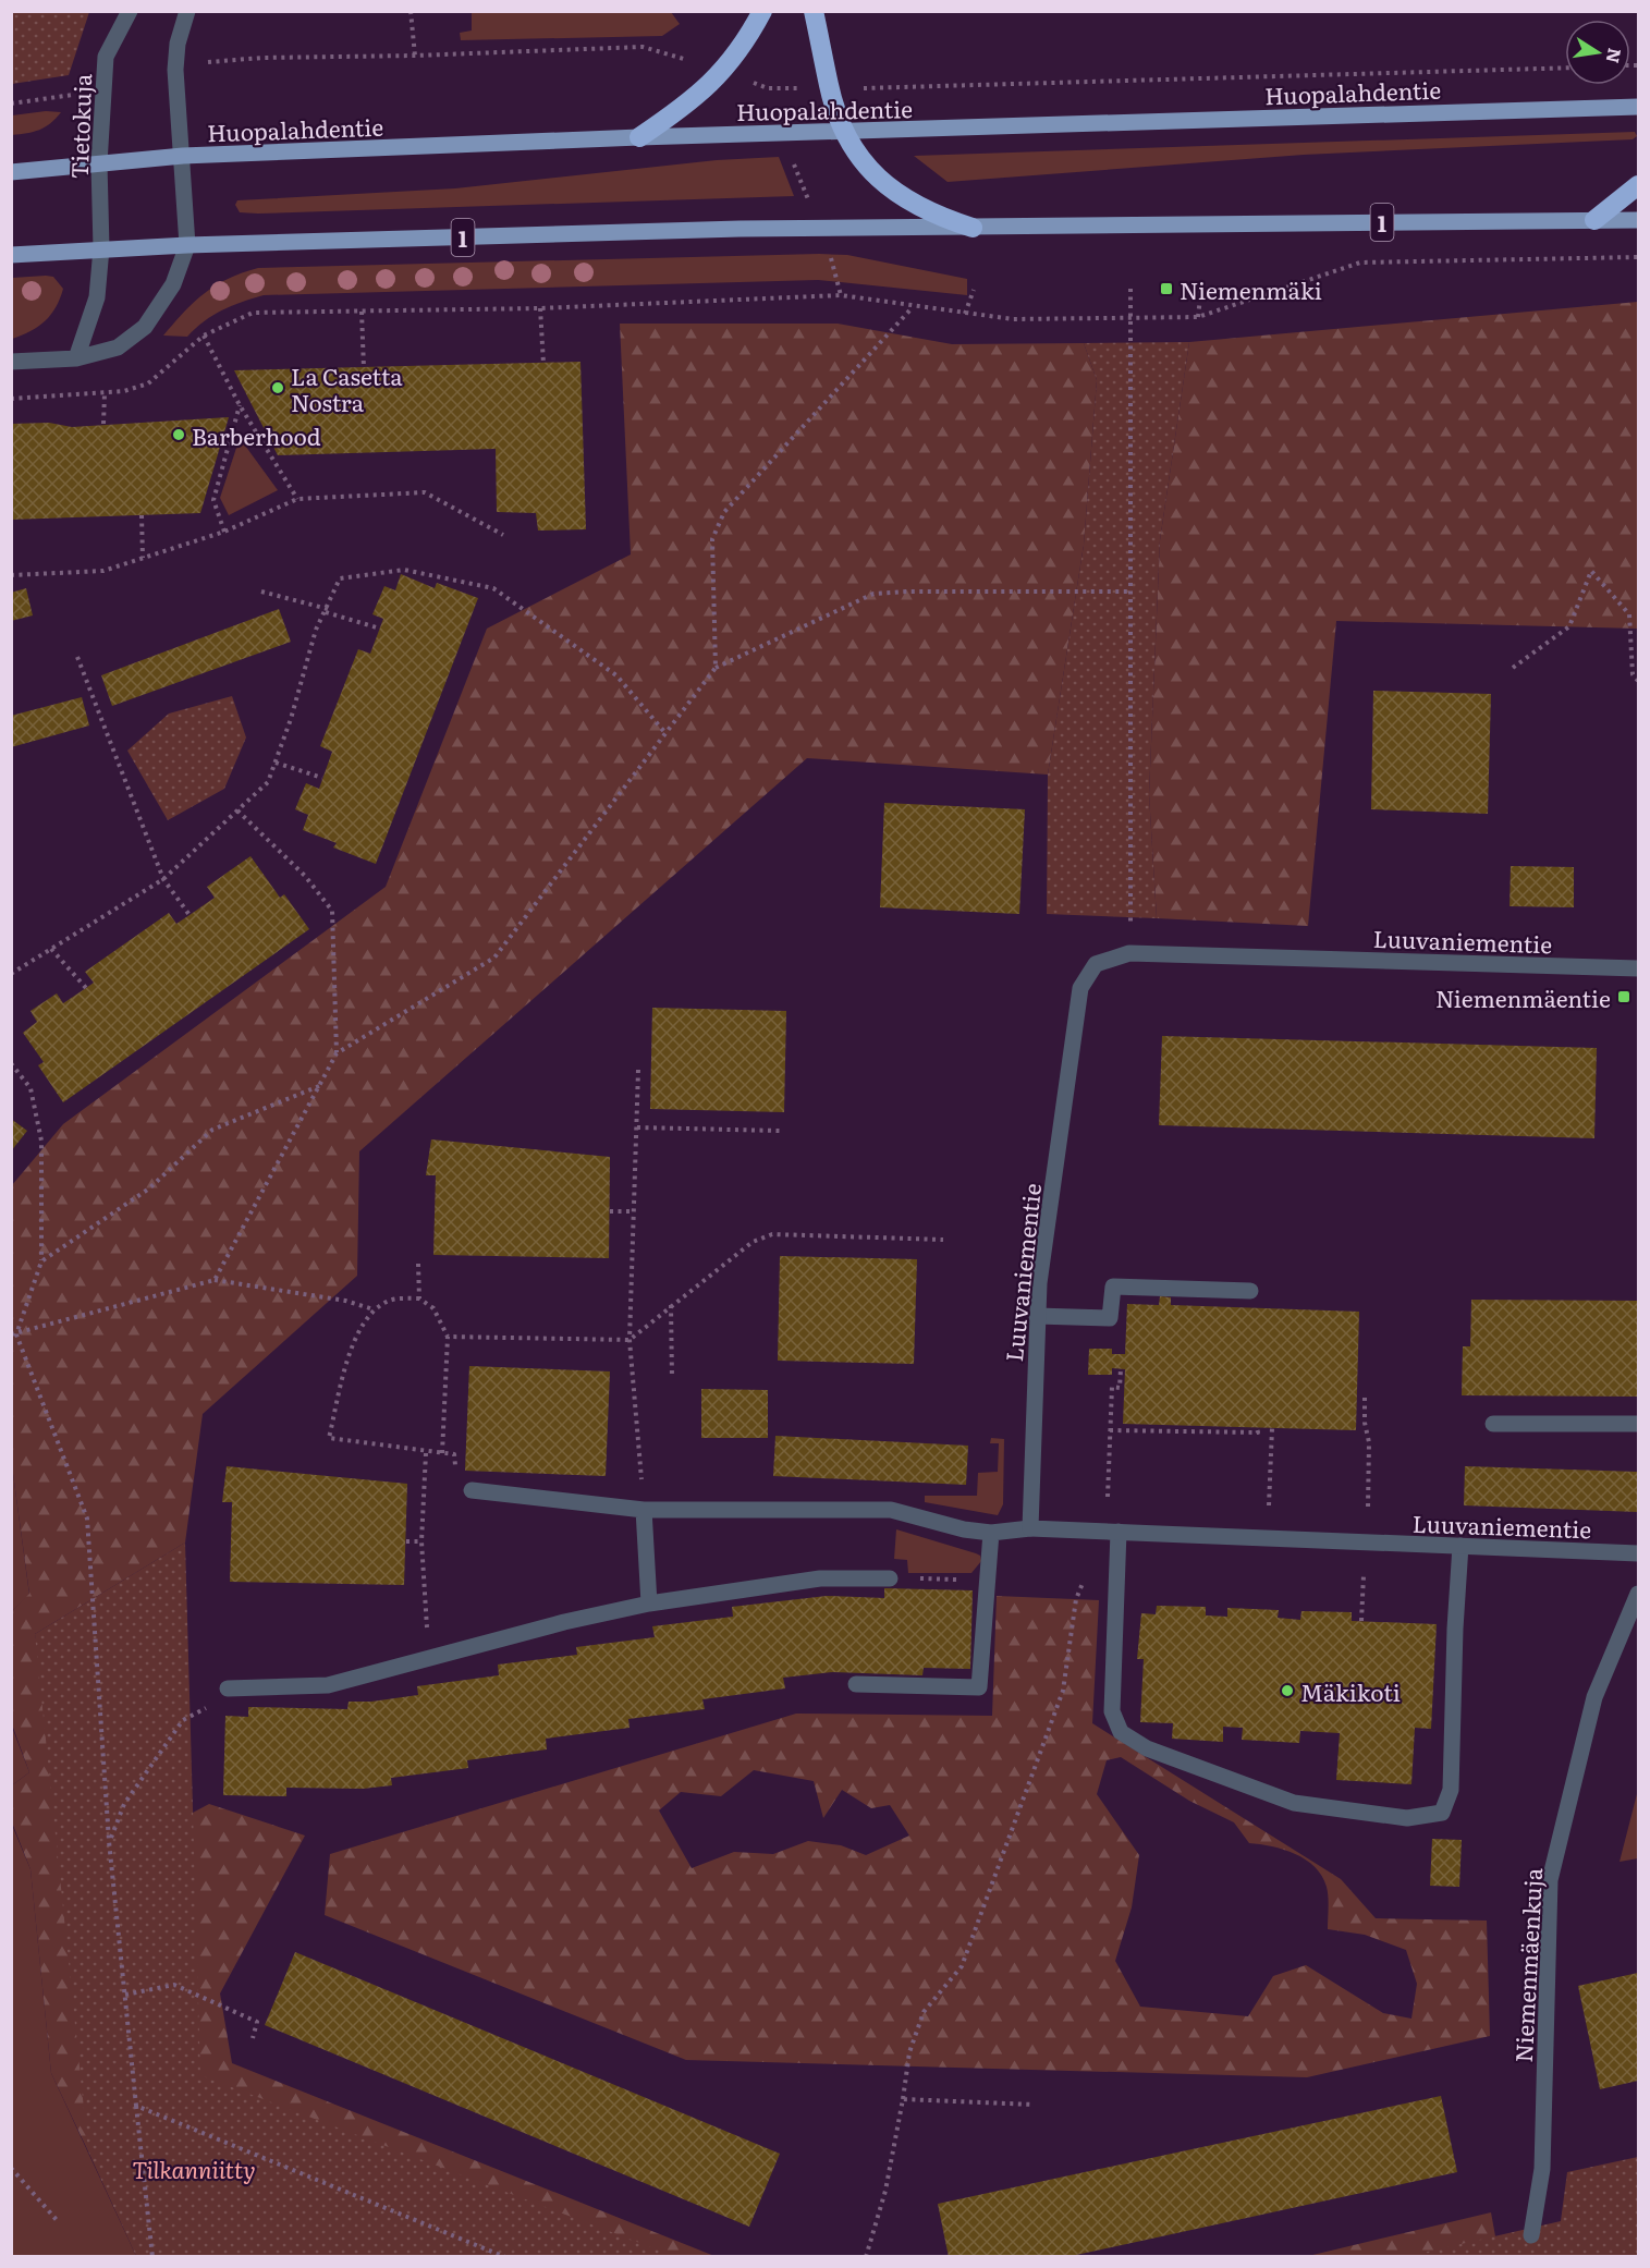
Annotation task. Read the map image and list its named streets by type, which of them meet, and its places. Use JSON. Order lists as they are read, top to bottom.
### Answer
{
  "streets": {
    "main road": ["Huopalahdentie", "1"],
    "street": ["Tietokuja", "Luuvaniementie", "Niemenmäenkuja"]
  },
  "crossings": [
    ["Huopalahdentie", "Tietokuja"],
    ["Tietokuja", "1"]
  ],
  "parks": ["Tilkanniitty"],
  "places": {
    "transit": ["Niemenmäki", "Niemenmäentie"],
    "other": ["La Casetta Nostra", "Barberhood", "Mäkikoti"]
  },
  "north": "right"
}
